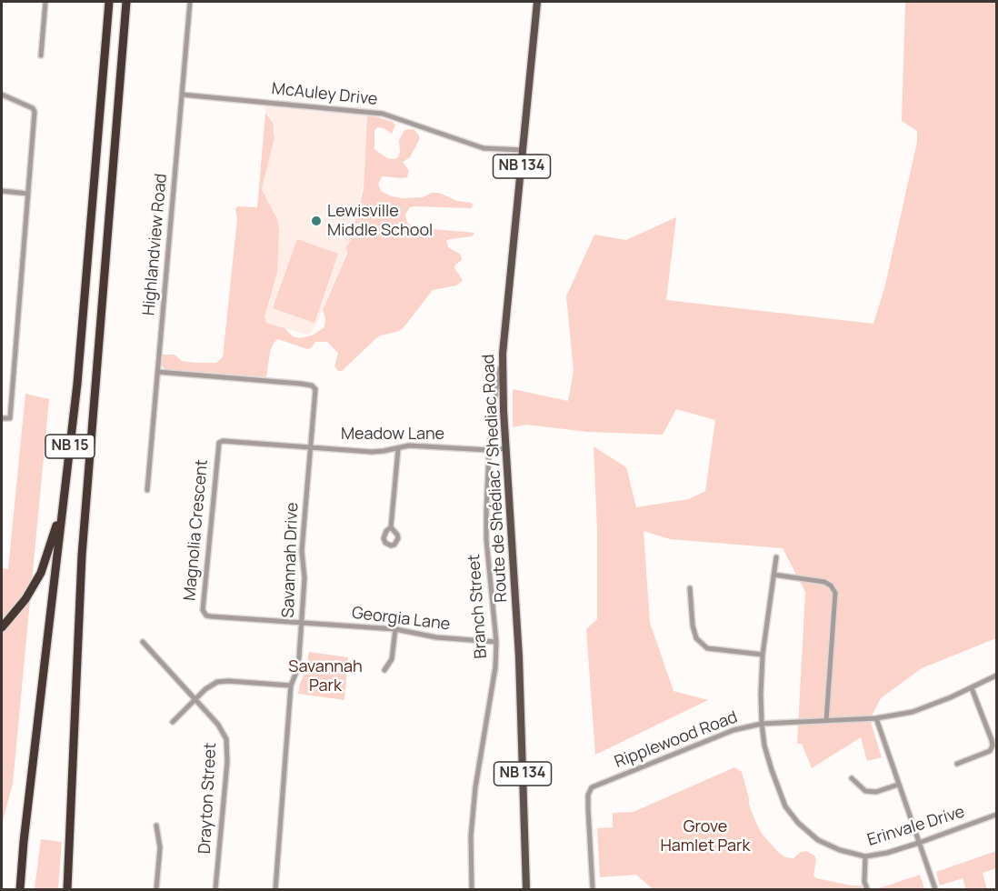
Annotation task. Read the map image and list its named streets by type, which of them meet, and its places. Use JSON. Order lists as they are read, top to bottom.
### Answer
{
  "streets": {
    "highway": ["NB 15"],
    "main road": ["NB 134", "Route de Shédiac / Shediac Road"],
    "street": [
      "McAuley Drive",
      "Highlandview Road",
      "Meadow Lane",
      "Magnolia Crescent",
      "Savannah Drive",
      "Branch Street",
      "Georgia Lane",
      "Ripplewood Road",
      "Drayton Street",
      "Erinvale Drive"
    ]
  },
  "crossings": [
    ["McAuley Drive", "Highlandview Road"],
    ["McAuley Drive", "Route de Shédiac / Shediac Road"],
    ["Highlandview Road", "Savannah Drive"],
    ["Meadow Lane", "Route de Shédiac / Shediac Road"],
    ["Meadow Lane", "Magnolia Crescent"],
    ["Meadow Lane", "Savannah Drive"],
    ["Meadow Lane", "Branch Street"],
    ["Route de Shédiac / Shediac Road", "Branch Street"],
    ["Magnolia Crescent", "Savannah Drive"],
    ["Magnolia Crescent", "Georgia Lane"],
    ["Savannah Drive", "Georgia Lane"],
    ["Branch Street", "Georgia Lane"],
    ["Ripplewood Road", "Erinvale Drive"]
  ],
  "parks": ["Savannah Park", "Grove Hamlet Park"],
  "places": ["Lewisville Middle School"]
}
